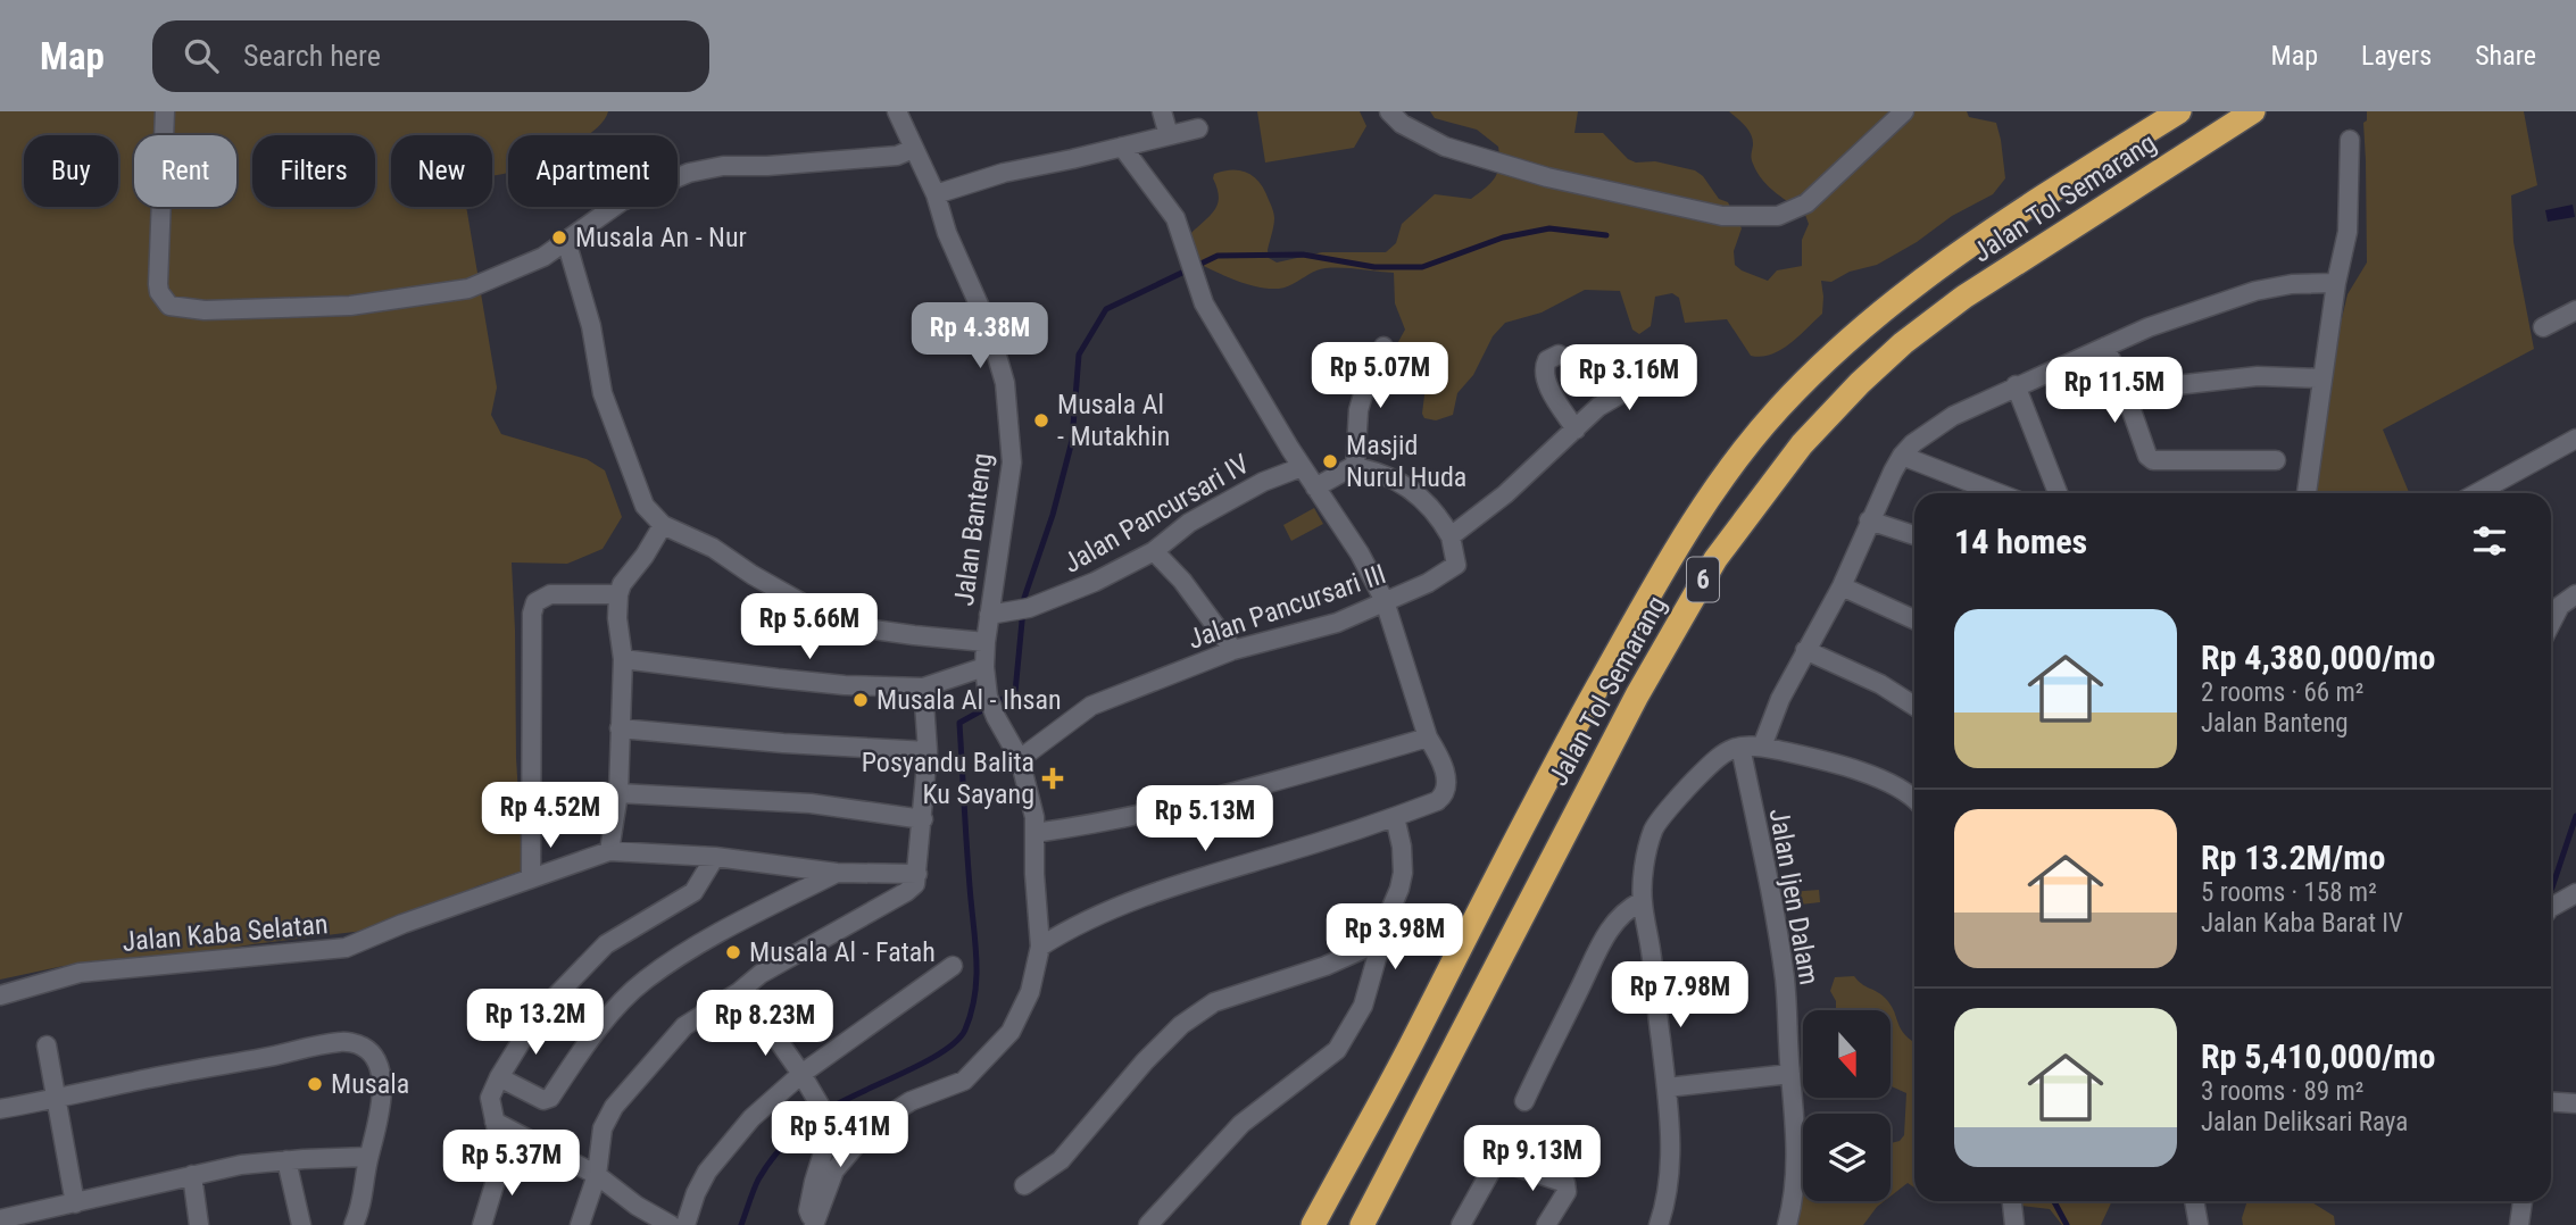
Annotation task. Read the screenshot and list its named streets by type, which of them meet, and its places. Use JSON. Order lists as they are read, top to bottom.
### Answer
{
  "streets": {
    "highway": ["Jalan Tol Semarang", "6"],
    "street": [
      "Jalan Pancursari IV",
      "Jalan Banteng",
      "Jalan Pancursari III",
      "Jalan Ijen Dalam",
      "Jalan Kaba Selatan"
    ]
  },
  "crossings": [
    ["Jalan Pancursari IV", "Jalan Banteng"],
    ["Jalan Banteng", "Jalan Pancursari III"]
  ],
  "places": {
    "other": [
      "Musala An - Nur",
      "Musala Al - Mutakhin",
      "Masjid Nurul Huda",
      "Musala Al - Ihsan",
      "Musala Al - Fatah",
      "Musala"
    ],
    "health": ["Posyandu Balita Ku Sayang"]
  },
  "north": "bottom",
  "page": {
    "header": "Map",
    "search": "Search here",
    "nav": ["Map", "Layers", "Share"],
    "chip": [
      "Buy",
      "Rent",
      "Filters",
      "New",
      "Apartment"
    ],
    "price": [
      "Rp 4.38M",
      "Rp 5.07M",
      "Rp 3.16M",
      "Rp 11.5M",
      "Rp 5.66M",
      "Rp 4.52M",
      "Rp 5.13M",
      "Rp 3.98M",
      "Rp 7.98M",
      "Rp 13.2M",
      "Rp 8.23M",
      "Rp 5.41M",
      "Rp 9.13M",
      "Rp 5.37M"
    ],
    "heading": "14 homes",
    "list": [
      {
        "name": "Rp 4,380,000/mo",
        "note": "2 rooms · 66 m² · Jalan Banteng"
      },
      {
        "name": "Rp 13.2M/mo",
        "note": "5 rooms · 158 m² · Jalan Kaba Barat IV"
      },
      {
        "name": "Rp 5,410,000/mo",
        "note": "3 rooms · 89 m² · Jalan Deliksari Raya"
      }
    ]
  }
}
